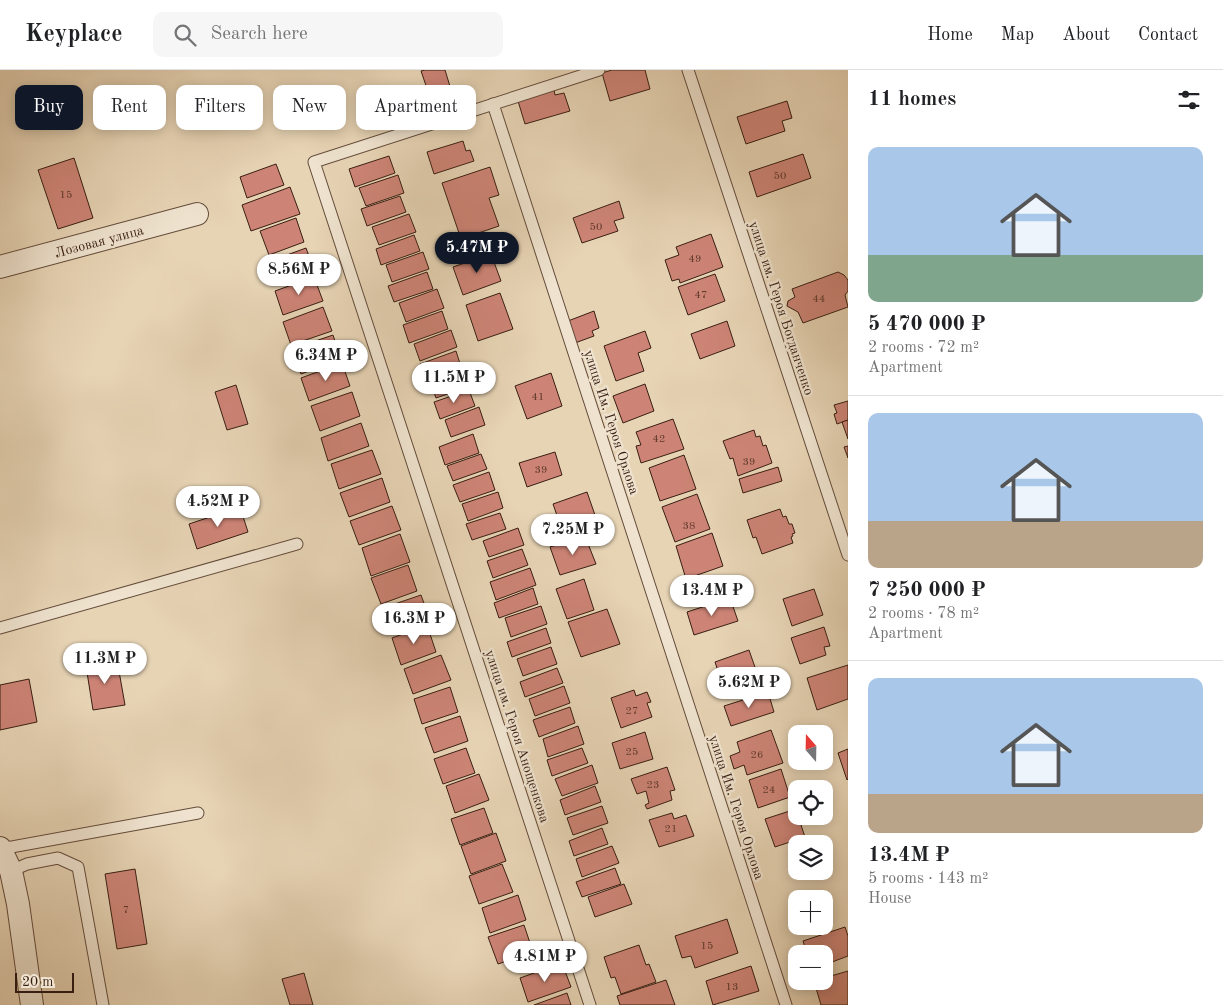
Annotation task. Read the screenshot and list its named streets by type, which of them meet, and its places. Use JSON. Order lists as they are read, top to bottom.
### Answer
{
  "streets": {
    "street": ["Лозовая улица"],
    "lane": ["улица им. Героя Богданченко", "улица Им. Героя Орлова", "улица им. Героя Анощенкова"]
  },
  "crossings": [
    ["улица Им. Героя Орлова", "улица им. Героя Анощенкова"]
  ],
  "house_numbers": [
    "50",
    "15",
    "50",
    "49",
    "47",
    "44",
    "41",
    "42",
    "39",
    "39",
    "38",
    "27",
    "25",
    "26",
    "23",
    "24",
    "21",
    "7",
    "15",
    "13"
  ],
  "scale_bar": "20 m",
  "north": "top",
  "page": {
    "header": "Keyplace",
    "search": "Search here",
    "nav": [
      "Home",
      "Map",
      "About",
      "Contact"
    ],
    "heading": "11 homes",
    "chip": [
      "Buy",
      "Rent",
      "Filters",
      "New",
      "Apartment"
    ],
    "list": [
      {
        "name": "5 470 000 ₽",
        "note": "2 rooms · 72 m² · Apartment"
      },
      {
        "name": "7 250 000 ₽",
        "note": "2 rooms · 78 m² · Apartment"
      },
      {
        "name": "13.4M ₽",
        "note": "5 rooms · 143 m² · House"
      }
    ],
    "price": [
      "5.47M ₽",
      "8.56M ₽",
      "6.34M ₽",
      "11.5M ₽",
      "4.52M ₽",
      "7.25M ₽",
      "13.4M ₽",
      "16.3M ₽",
      "11.3M ₽",
      "5.62M ₽",
      "4.81M ₽"
    ],
    "map_buttons": ["+", "−"],
    "scale": "20 m"
  }
}
